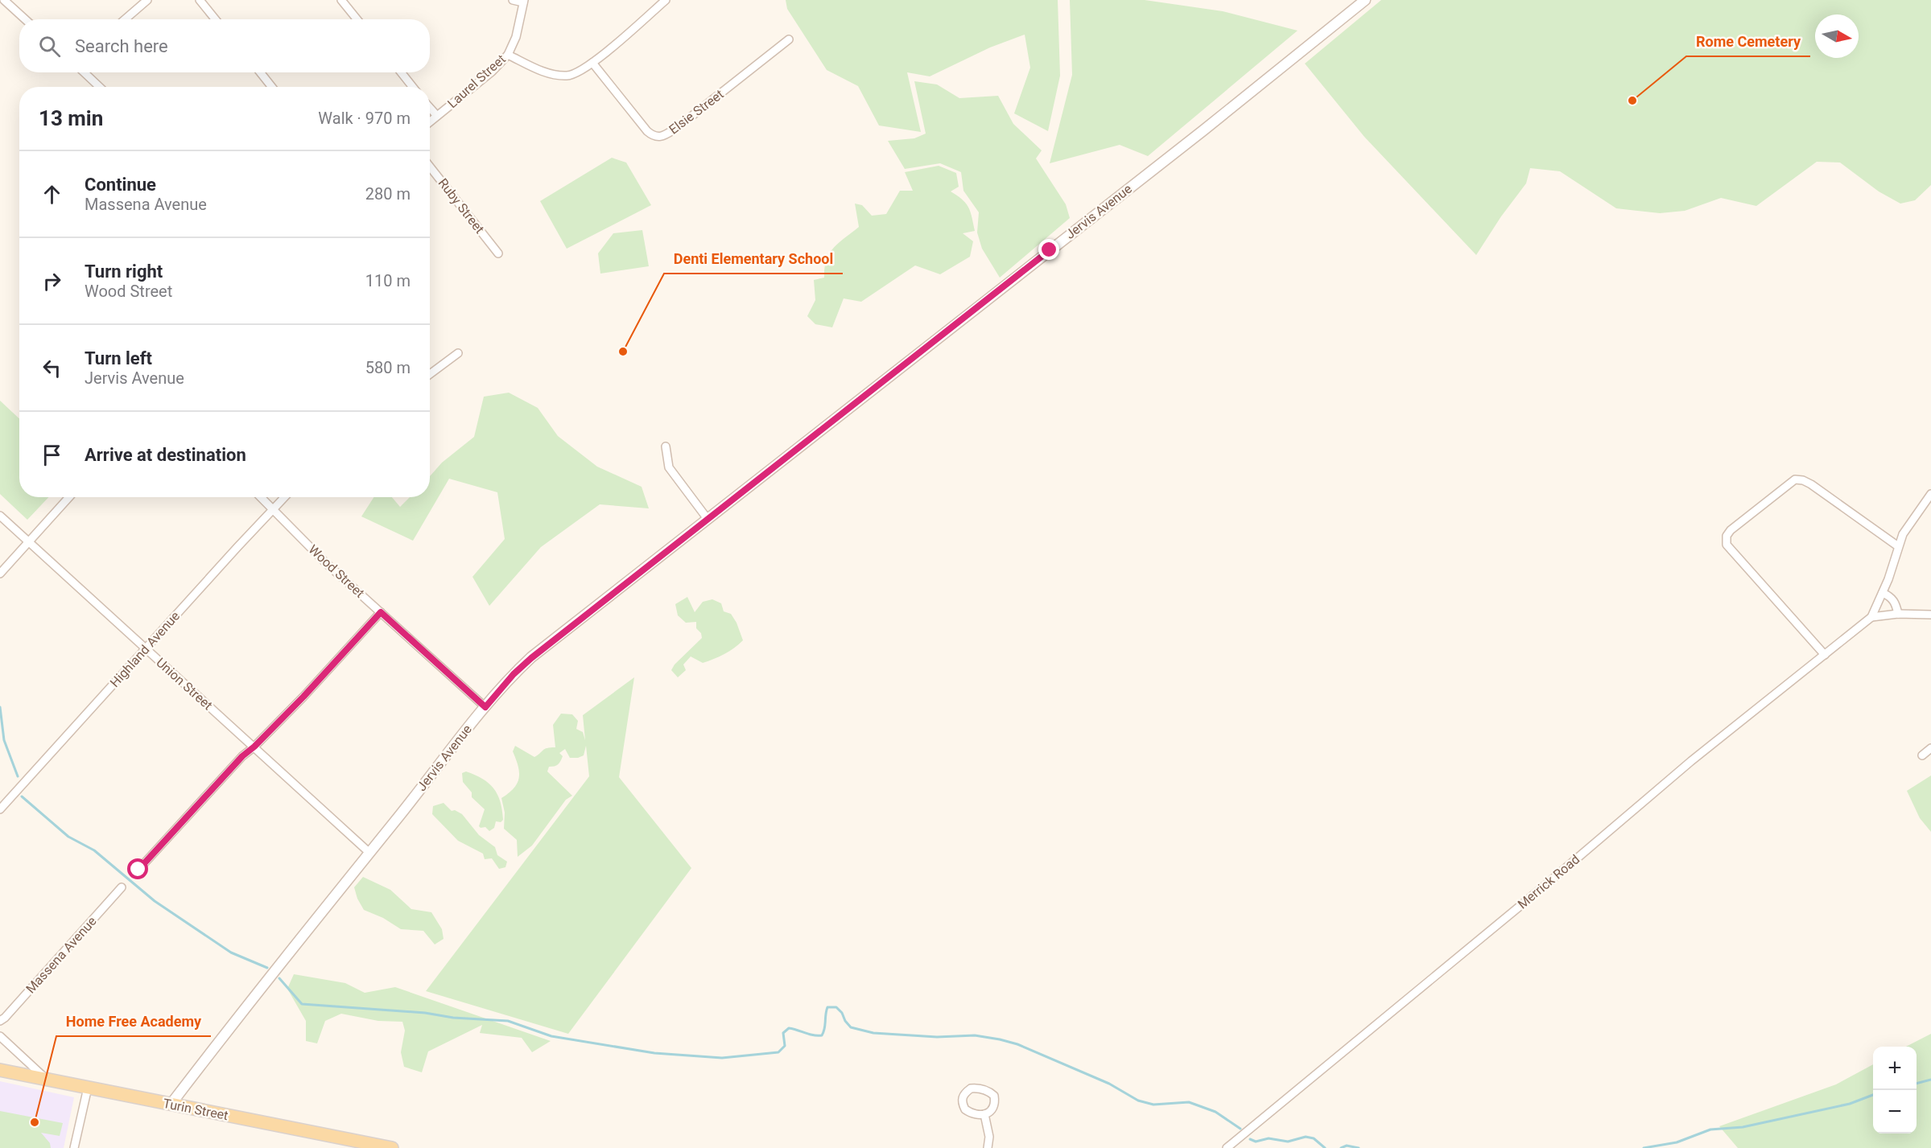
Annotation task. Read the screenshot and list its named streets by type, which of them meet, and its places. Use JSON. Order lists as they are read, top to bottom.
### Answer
{
  "streets": {
    "main road": ["Turin Street"],
    "street": [
      "Laurel Street",
      "Elsie Street",
      "Ruby Street",
      "Jervis Avenue",
      "Wood Street",
      "Highland Avenue",
      "Union Street",
      "Merrick Road",
      "Massena Avenue"
    ]
  },
  "crossings": [
    ["Jervis Avenue", "Wood Street"],
    ["Jervis Avenue", "Union Street"],
    ["Jervis Avenue", "Turin Street"],
    ["Wood Street", "Highland Avenue"],
    ["Highland Avenue", "Union Street"]
  ],
  "places": ["Rome Cemetery", "Denti Elementary School", "Home Free Academy"],
  "north": "right",
  "page": {
    "search": "Search here",
    "heading": ["13 min", "Walk · 970 m"],
    "list": [
      ["Continue", "Massena Avenue", "280 m"],
      ["Turn right", "Wood Street", "110 m"],
      ["Turn left", "Jervis Avenue", "580 m"],
      "Arrive at destination"
    ],
    "map_buttons": ["+", "−"]
  }
}
